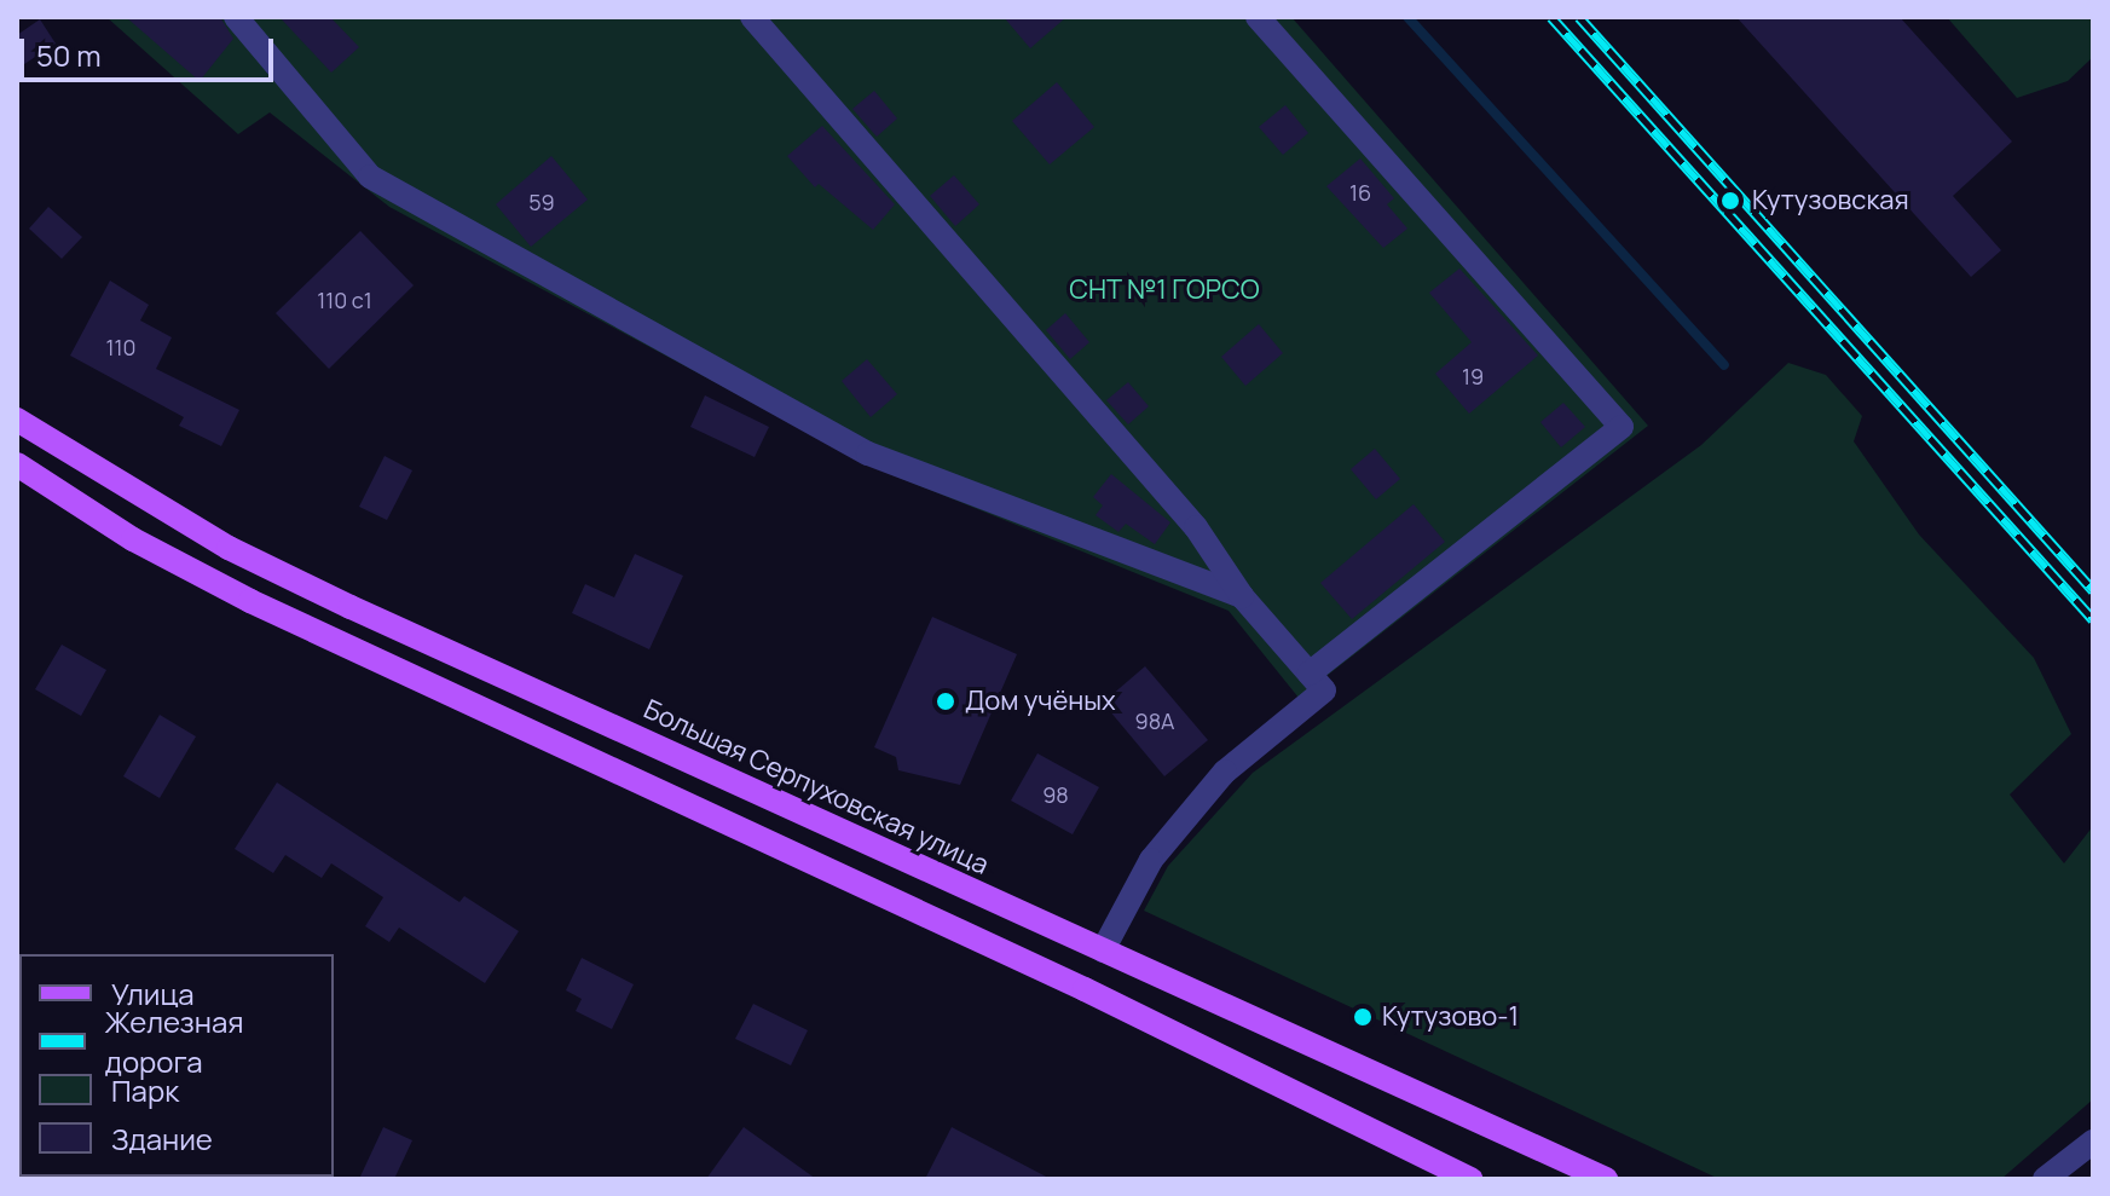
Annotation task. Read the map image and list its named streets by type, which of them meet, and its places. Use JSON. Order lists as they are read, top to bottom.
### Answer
{
  "streets": {
    "main road": ["Большая Серпуховская улица"]
  },
  "parks": ["СНТ №1 ГОРСО"],
  "places": ["Кутузовская", "Дом учёных", "Кутузово-1"],
  "house_numbers": [
    "16",
    "59",
    "110 с1",
    "110",
    "19",
    "98А",
    "98"
  ],
  "legend": [
    "Улица",
    "Железная дорога",
    "Парк",
    "Здание"
  ],
  "scale_bar": "50 m"
}
